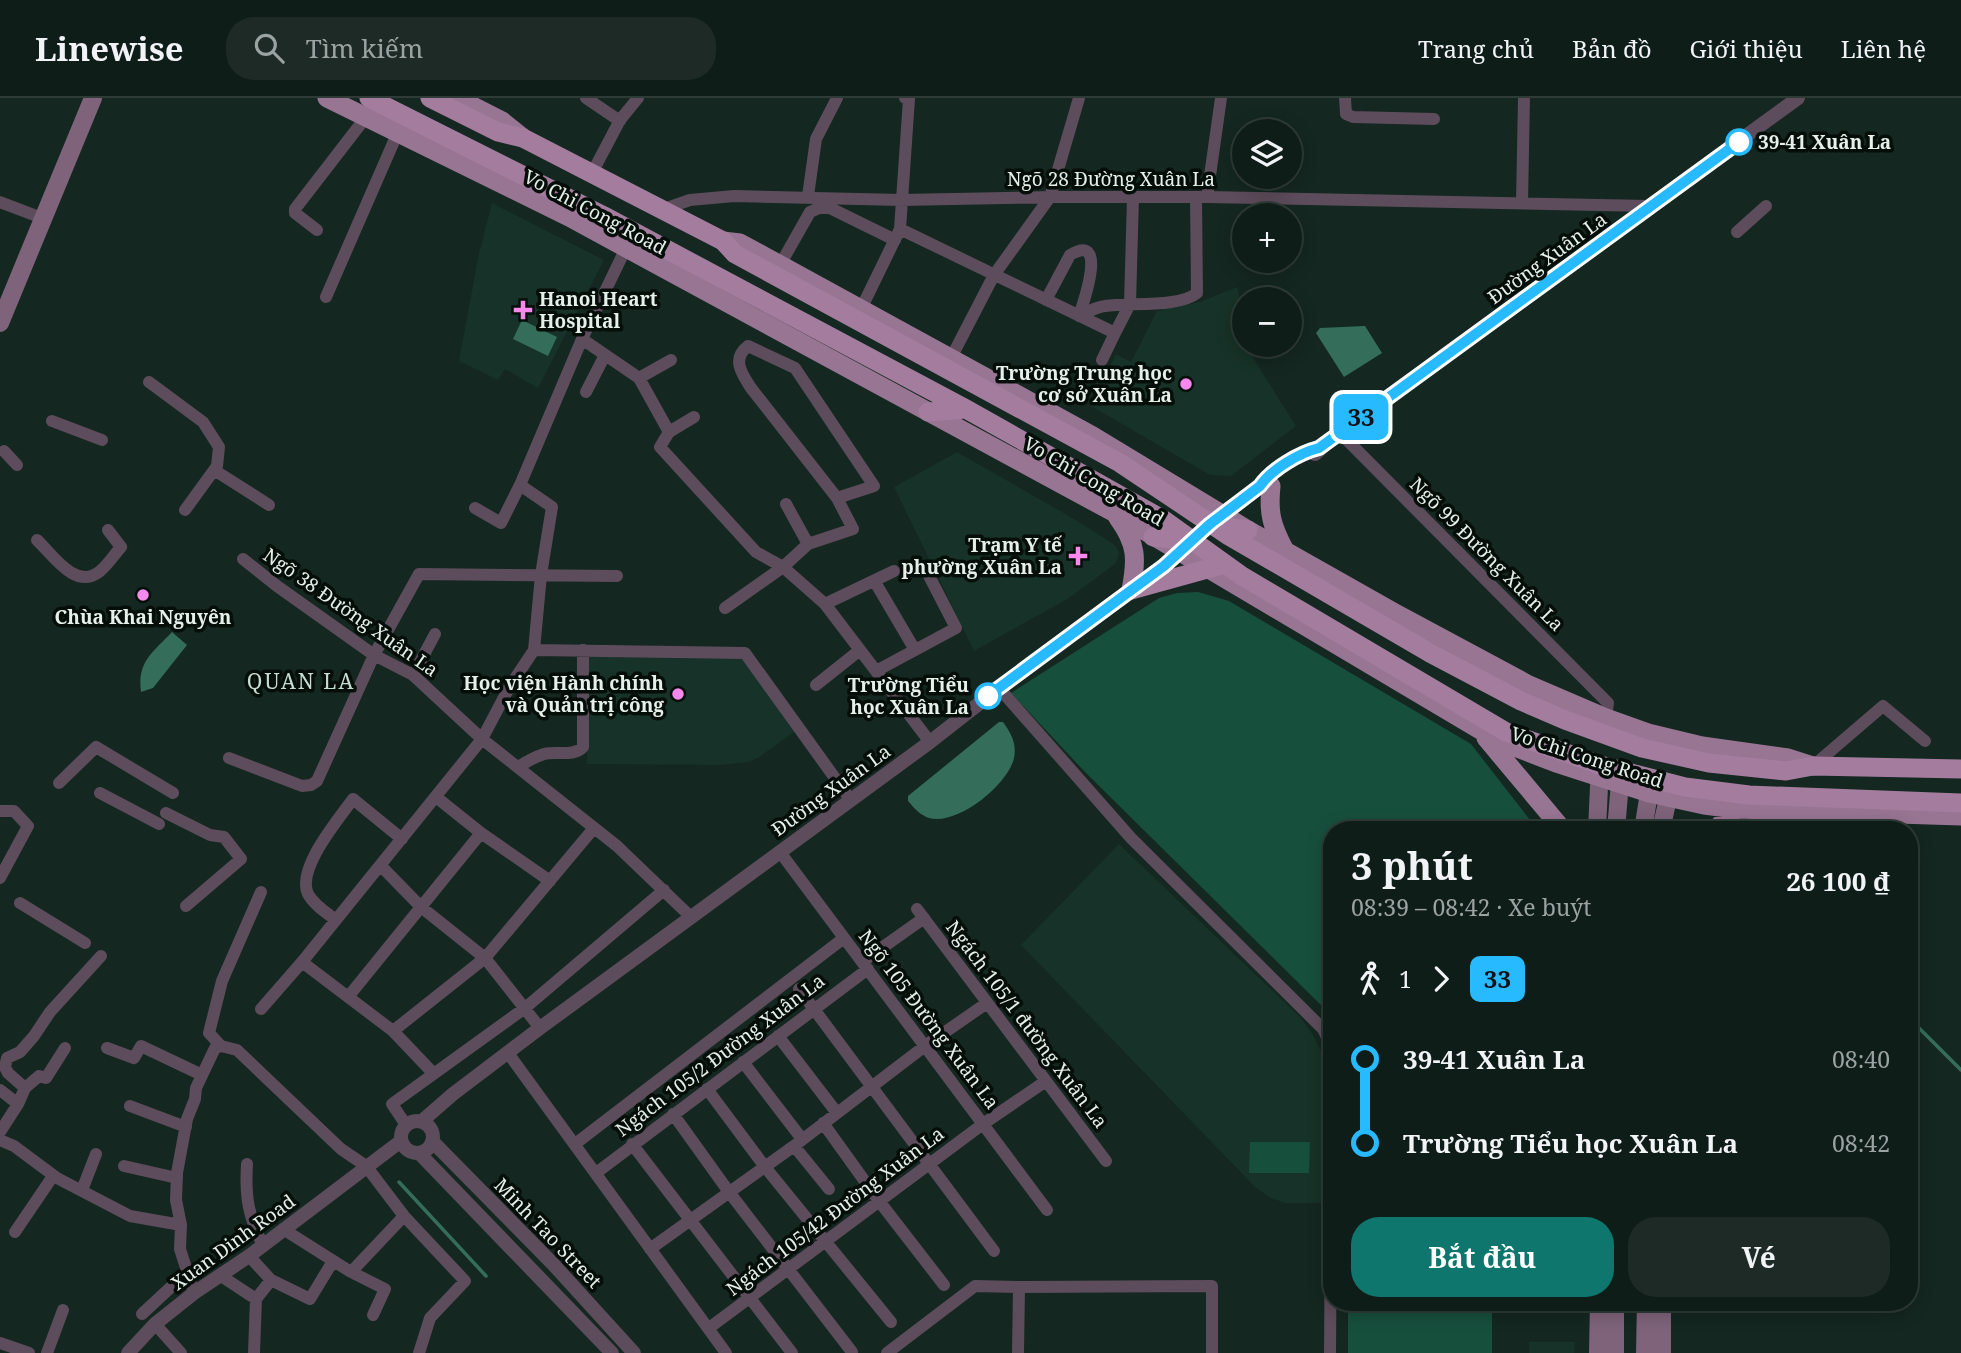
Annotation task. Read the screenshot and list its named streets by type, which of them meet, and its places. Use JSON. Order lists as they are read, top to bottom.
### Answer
{
  "streets": {
    "highway": ["Vo Chi Cong Road"],
    "street": [
      "Ngõ 28 Đường Xuân La",
      "Đường Xuân La",
      "Ngõ 99 Đường Xuân La",
      "Ngõ 38 Đường Xuân La",
      "Ngõ 105 Đường Xuân La",
      "Ngách 105/1 đường Xuân La",
      "Ngách 105/2 Đường Xuân La",
      "Ngách 105/42 Đường Xuân La",
      "Minh Tao Street",
      "Xuan Dinh Road"
    ]
  },
  "crossings": [
    ["Ngõ 28 Đường Xuân La", "Vo Chi Cong Road"],
    ["Ngõ 28 Đường Xuân La", "Đường Xuân La"],
    ["Vo Chi Cong Road", "Đường Xuân La"],
    ["Vo Chi Cong Road", "Ngõ 99 Đường Xuân La"],
    ["Đường Xuân La", "Ngõ 99 Đường Xuân La"],
    ["Đường Xuân La", "Ngõ 38 Đường Xuân La"],
    ["Đường Xuân La", "Ngõ 105 Đường Xuân La"],
    ["Đường Xuân La", "Minh Tao Street"],
    ["Ngõ 105 Đường Xuân La", "Ngách 105/1 đường Xuân La"],
    ["Ngõ 105 Đường Xuân La", "Ngách 105/2 Đường Xuân La"],
    ["Ngõ 105 Đường Xuân La", "Ngách 105/42 Đường Xuân La"],
    ["Ngách 105/1 đường Xuân La", "Ngách 105/2 Đường Xuân La"],
    ["Ngách 105/1 đường Xuân La", "Ngách 105/42 Đường Xuân La"]
  ],
  "districts": ["QUAN LA"],
  "places": {
    "other": [
      "39-41 Xuân La",
      "Trường Trung học cơ sở Xuân La",
      "Chùa Khai Nguyên",
      "Học viện Hành chính và Quản trị công",
      "Trường Tiểu học Xuân La"
    ],
    "health": ["Hanoi Heart Hospital", "Trạm Y tế phường Xuân La"]
  },
  "lines": ["bus line 33"],
  "page": {
    "header": "Linewise",
    "search": "Tìm kiếm",
    "nav": [
      "Trang chủ",
      "Bản đồ",
      "Giới thiệu",
      "Liên hệ"
    ],
    "on_map": "33",
    "map_buttons": ["+", "−"],
    "heading": ["3 phút", "08:39 – 08:42 · Xe buýt", "26 100 ₫"],
    "legs": ["1", "33"],
    "list": [
      {
        "name": "39-41 Xuân La",
        "value": "08:40"
      },
      {
        "name": "Trường Tiểu học Xuân La",
        "value": "08:42"
      }
    ],
    "buttons": ["Bắt đầu", "Vé"]
  }
}
